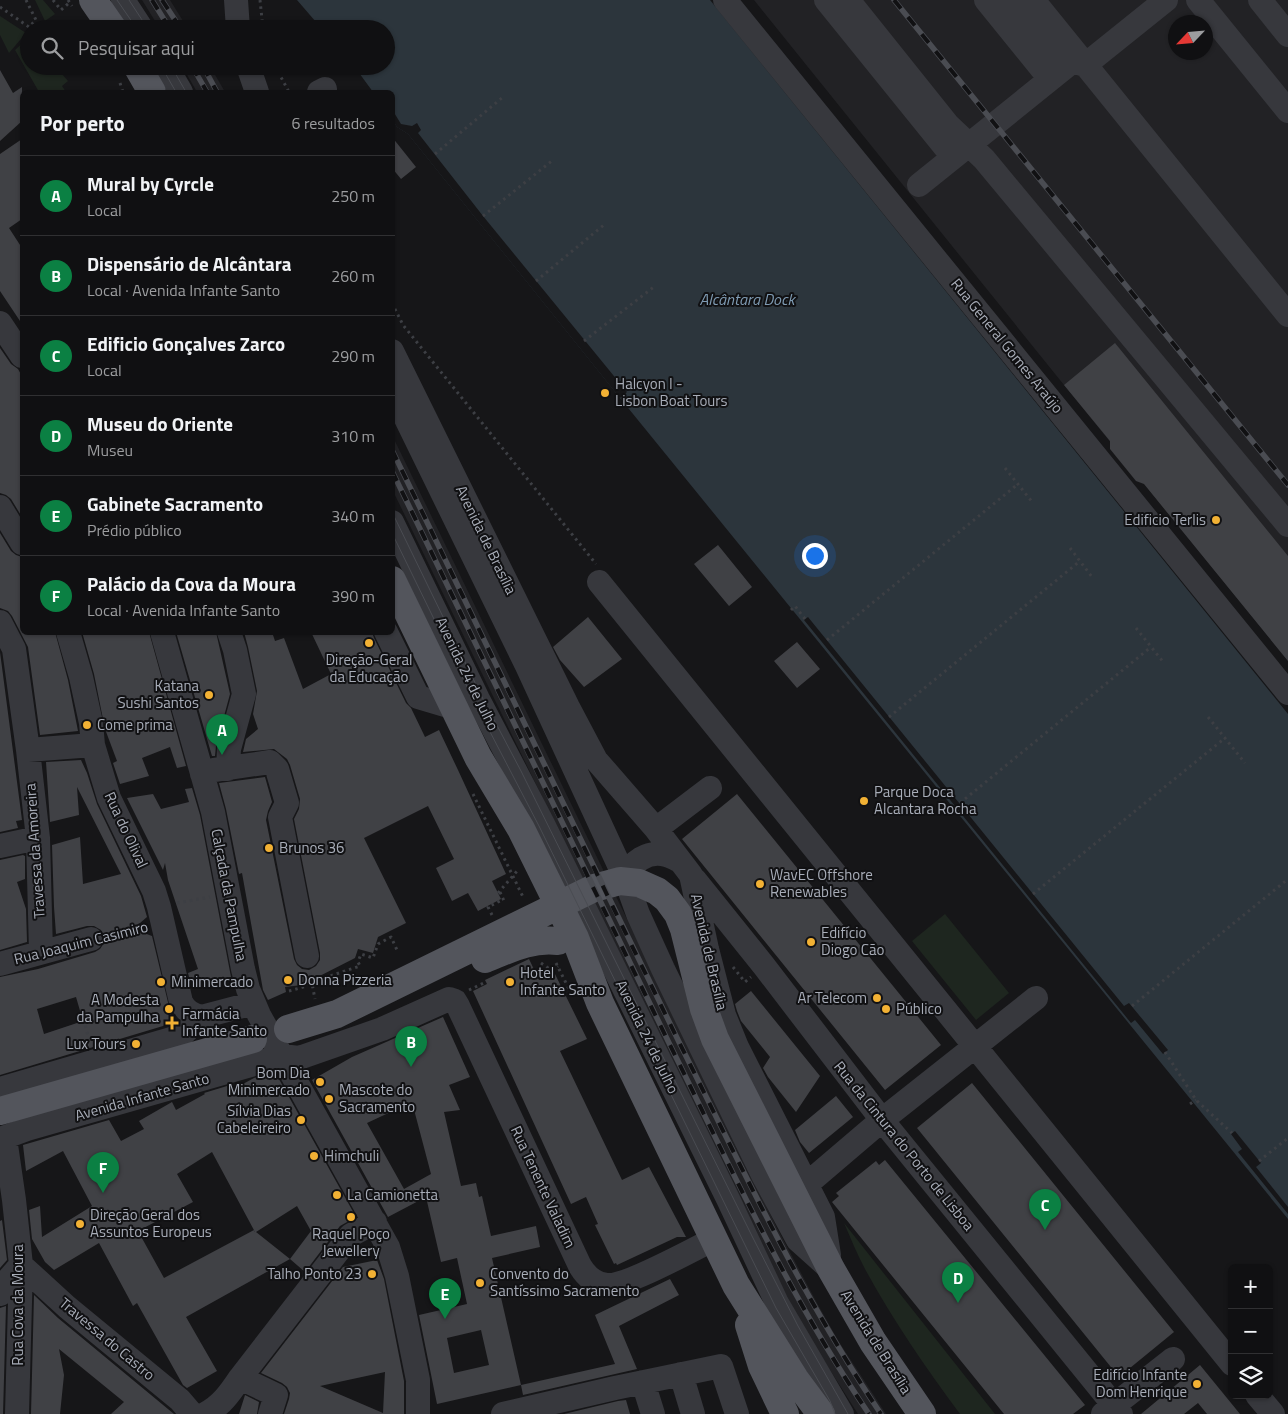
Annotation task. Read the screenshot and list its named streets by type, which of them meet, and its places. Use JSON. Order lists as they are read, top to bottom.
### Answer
{
  "streets": {
    "main road": ["Avenida de Brasília", "Avenida 24 de Julho", "Avenida Infante Santo"],
    "street": [
      "Rua General Gomes Araújo",
      "Rua do Olival",
      "Travessa da Amoreira",
      "Calçada da Pampulha",
      "Rua Joaquim Casimiro",
      "Rua da Cintura do Porto de Lisboa",
      "Rua Tenente Valadim",
      "Rua Cova da Moura",
      "Travessa do Castro"
    ]
  },
  "crossings": [
    ["Avenida de Brasília", "Rua da Cintura do Porto de Lisboa"],
    ["Avenida 24 de Julho", "Rua Tenente Valadim"],
    ["Rua do Olival", "Rua Joaquim Casimiro"],
    ["Travessa da Amoreira", "Rua Joaquim Casimiro"],
    ["Calçada da Pampulha", "Rua Joaquim Casimiro"],
    ["Calçada da Pampulha", "Avenida Infante Santo"],
    ["Avenida Infante Santo", "Rua Tenente Valadim"],
    ["Avenida Infante Santo", "Rua Cova da Moura"],
    ["Rua Cova da Moura", "Travessa do Castro"]
  ],
  "water": ["Alcântara Dock"],
  "places": {
    "other": [
      "Halcyon I - Lisbon Boat Tours",
      "Edificio Terlis",
      "Direção-Geral da Educação",
      "Katana Sushi Santos",
      "Come prima",
      "Parque Doca Alcantara Rocha",
      "Brunos 36",
      "WavEC Offshore Renewables",
      "Edifício Diogo Cão",
      "Donna Pizzeria",
      "Minimercado",
      "Hotel Infante Santo",
      "Ar Telecom",
      "A Modesta da Pampulha",
      "Público",
      "Lux Tours",
      "Bom Dia Minimercado",
      "Mascote do Sacramento",
      "Sílvia Dias Cabeleireiro",
      "Himchuli",
      "La Camionetta",
      "Raquel Poço Jewellery",
      "Direção Geral dos Assuntos Europeus",
      "Talho Ponto 23",
      "Convento do Santíssimo Sacramento",
      "Edifício Infante Dom Henrique"
    ],
    "health": ["Farmácia Infante Santo"]
  },
  "north": "bottom left",
  "page": {
    "search": "Pesquisar aqui",
    "heading": ["Por perto", "6 resultados"],
    "list": [
      {
        "mark": "A",
        "name": "Mural by Cyrcle",
        "note": "Local",
        "value": "250 m"
      },
      {
        "mark": "B",
        "name": "Dispensário de Alcântara",
        "note": "Local · Avenida Infante Santo",
        "value": "260 m"
      },
      {
        "mark": "C",
        "name": "Edificio Gonçalves Zarco",
        "note": "Local",
        "value": "290 m"
      },
      {
        "mark": "D",
        "name": "Museu do Oriente",
        "note": "Museu",
        "value": "310 m"
      },
      {
        "mark": "E",
        "name": "Gabinete Sacramento",
        "note": "Prédio público",
        "value": "340 m"
      },
      {
        "mark": "F",
        "name": "Palácio da Cova da Moura",
        "note": "Local · Avenida Infante Santo",
        "value": "390 m"
      }
    ],
    "pins": [
      "A",
      "B",
      "F",
      "C",
      "D",
      "E"
    ],
    "map_buttons": ["+", "−"]
  }
}
